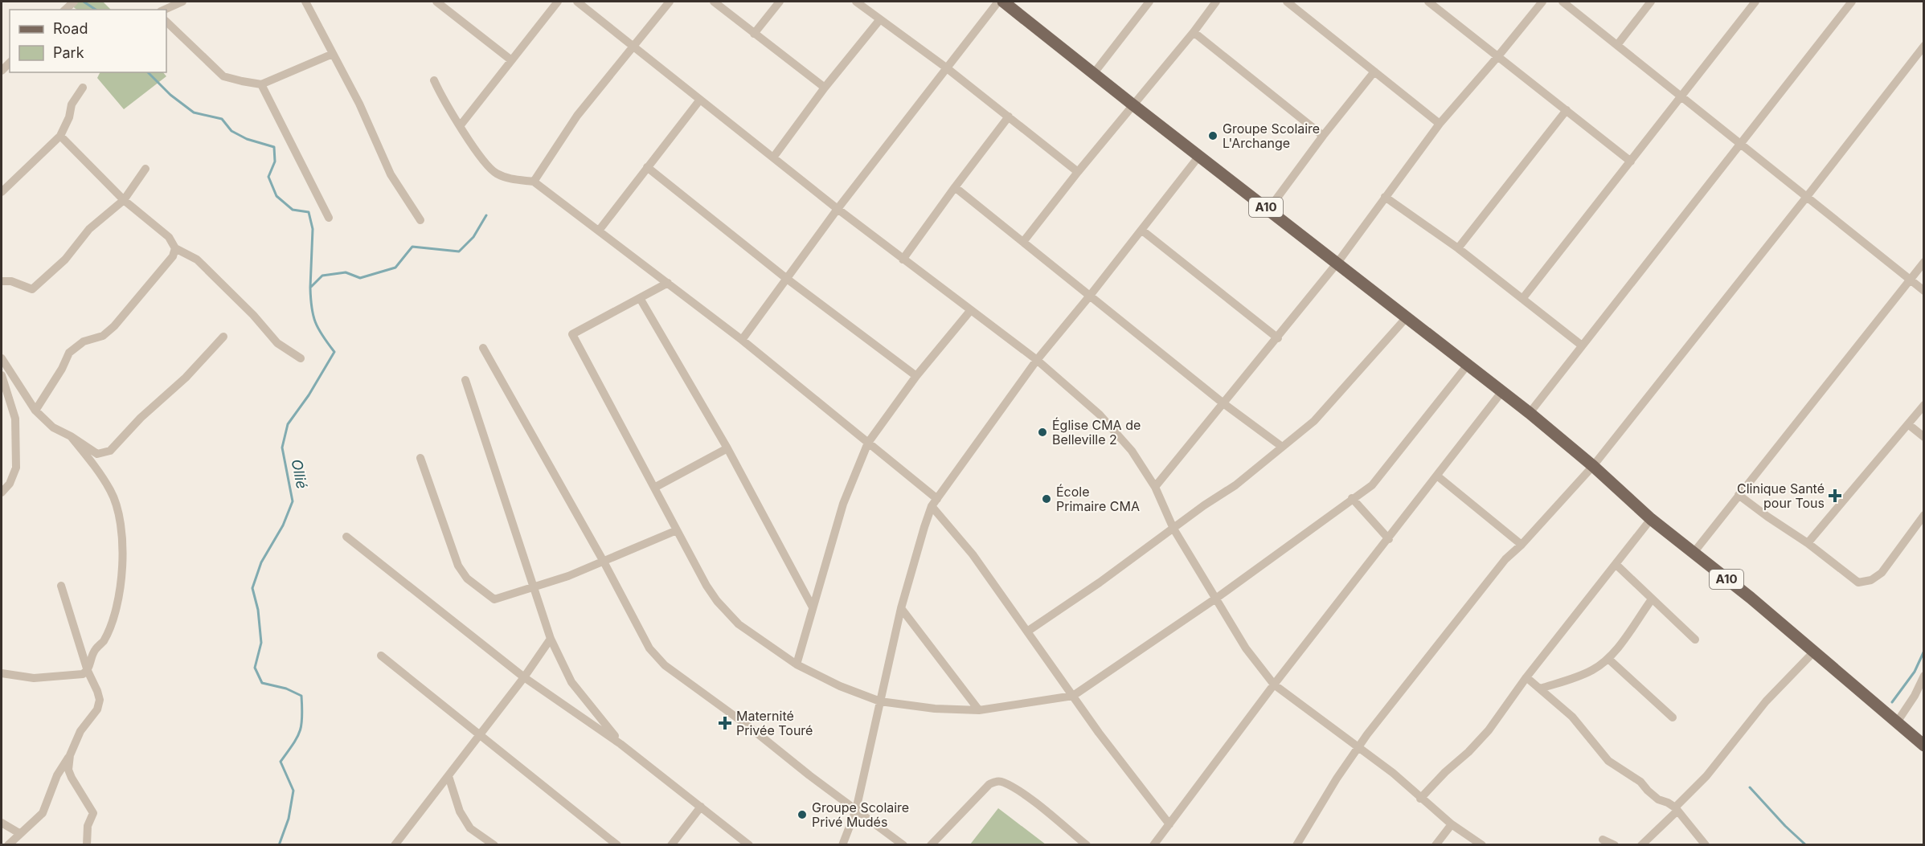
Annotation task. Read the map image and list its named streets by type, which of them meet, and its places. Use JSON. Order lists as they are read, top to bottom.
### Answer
{
  "streets": {
    "main road": ["A10"]
  },
  "water": ["Ollié"],
  "places": {
    "other": [
      "Groupe Scolaire L'Archange",
      "Église CMA de Belleville 2",
      "École Primaire CMA",
      "Groupe Scolaire Privé Mudés"
    ],
    "health": ["Clinique Santé pour Tous", "Maternité Privée Touré"]
  },
  "legend": ["Road", "Park"]
}
